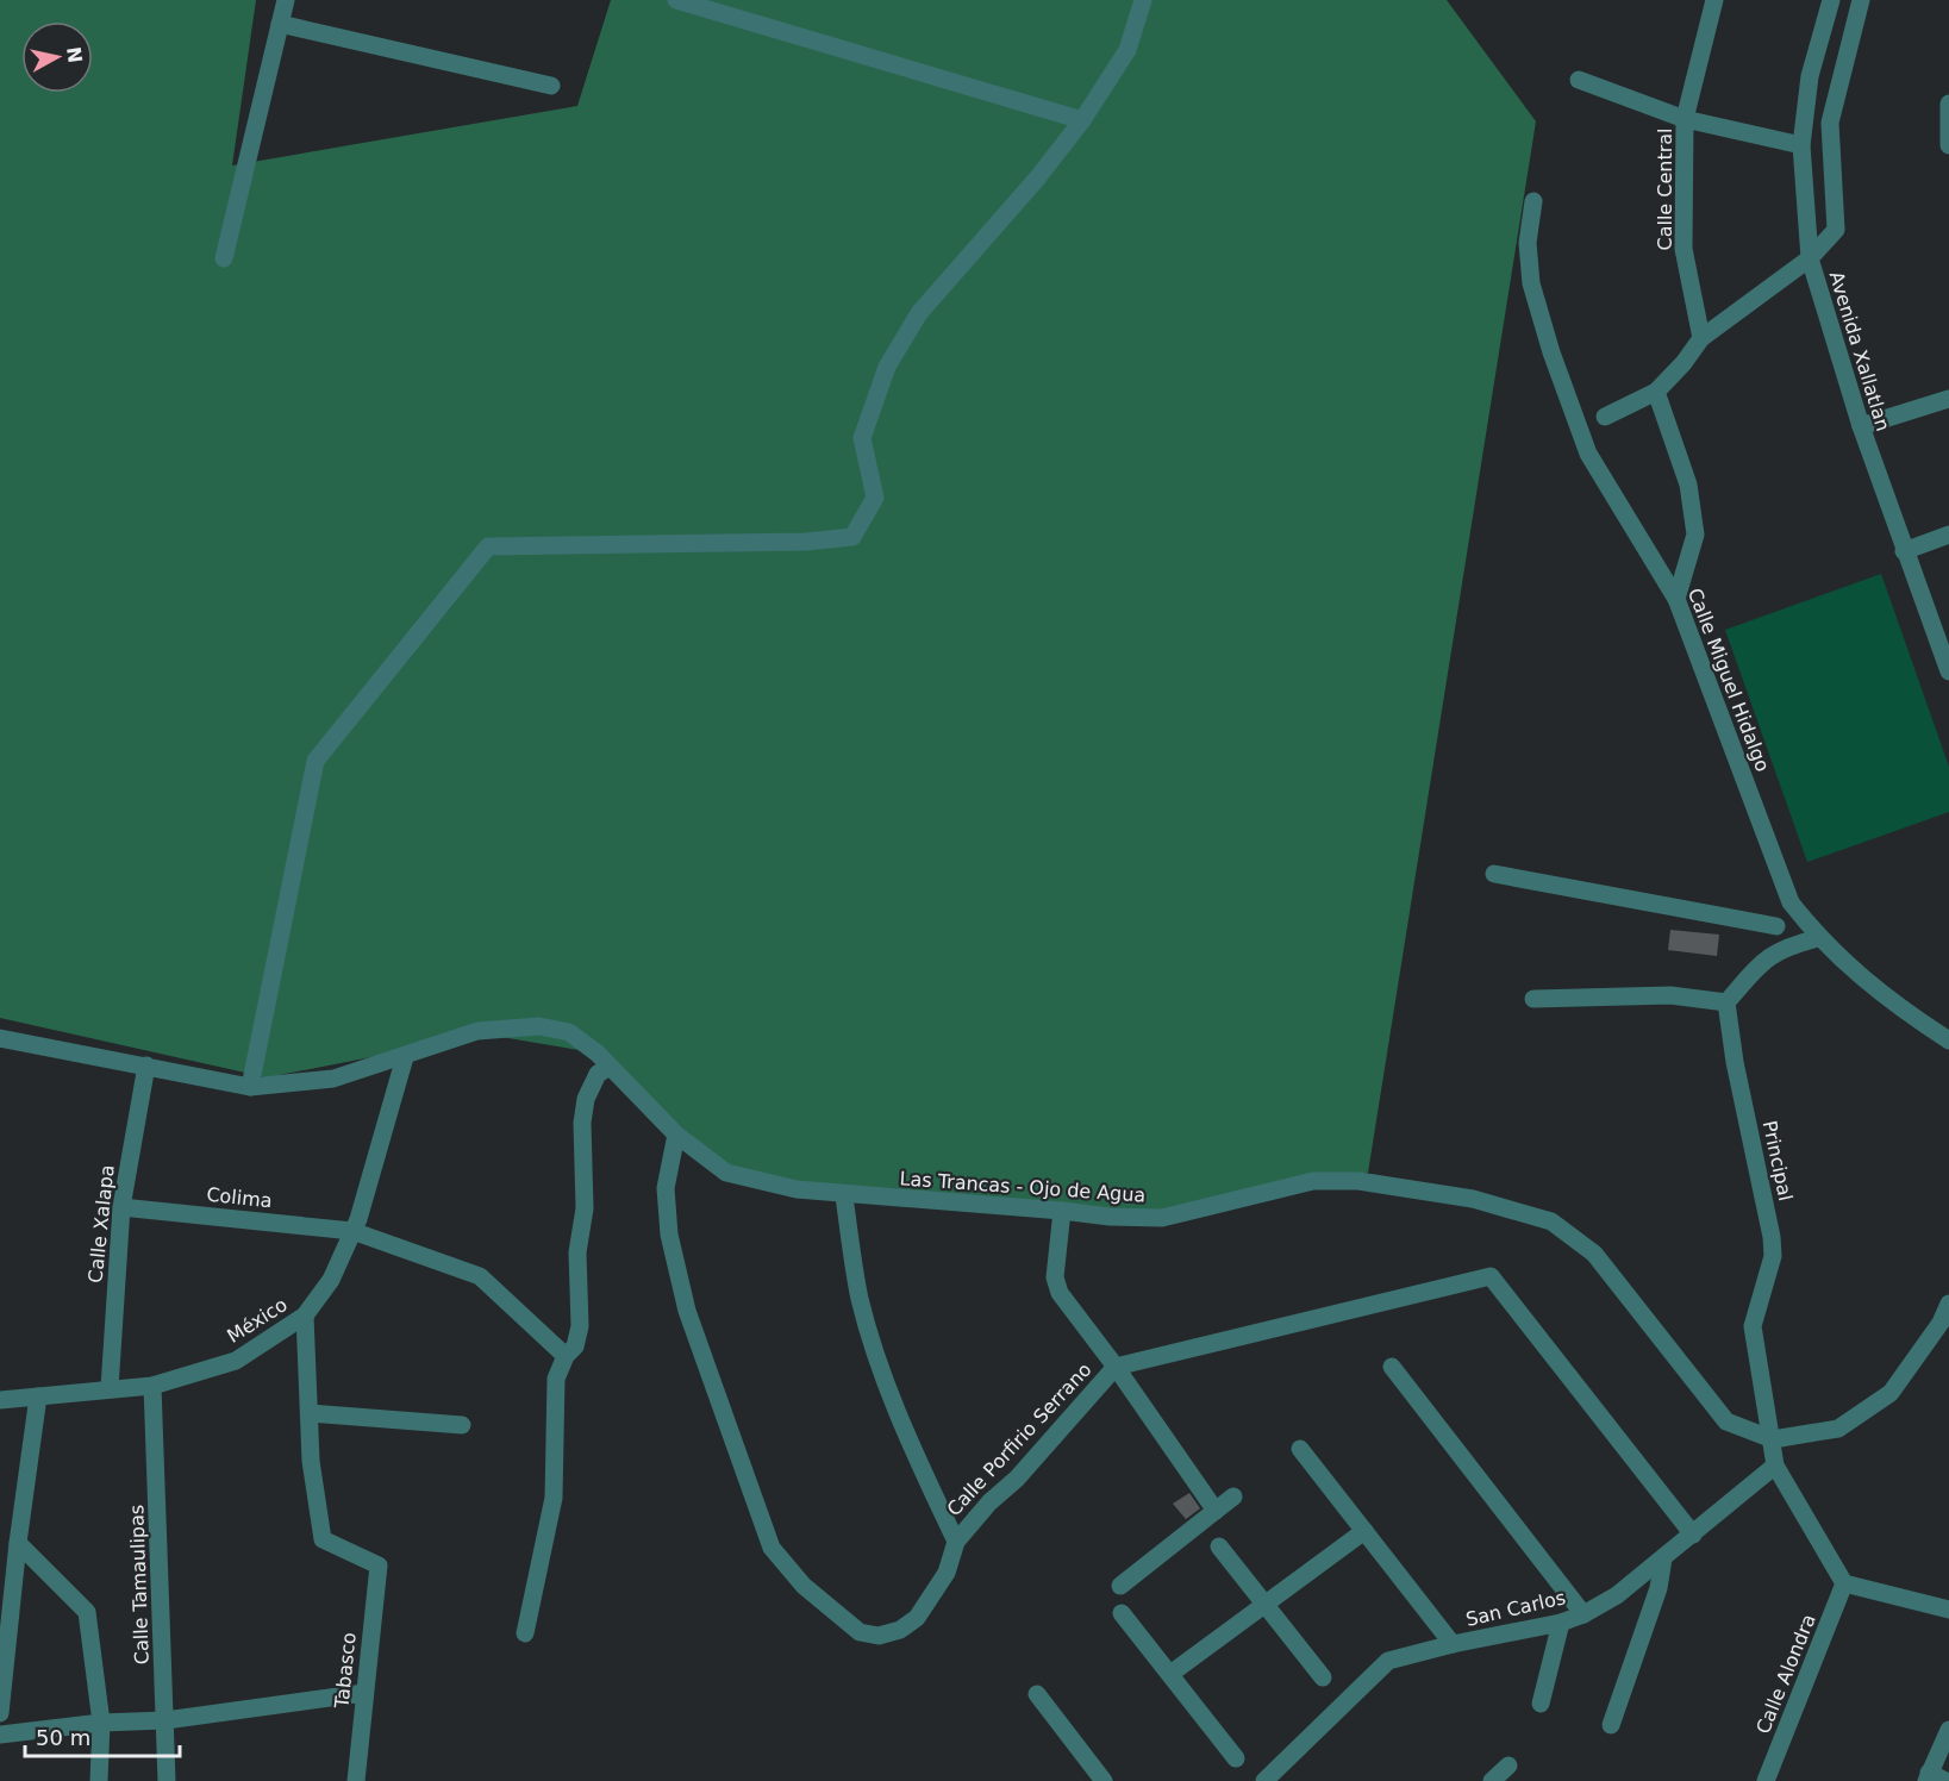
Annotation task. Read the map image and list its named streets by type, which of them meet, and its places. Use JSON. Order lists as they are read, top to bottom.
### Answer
{
  "streets": {
    "street": [
      "Calle Central",
      "Avenida Xallatlan",
      "Calle Miguel Hidalgo",
      "Principal",
      "Las Trancas - Ojo de Agua",
      "Colima",
      "Calle Xalapa",
      "México",
      "Calle Porfirio Serrano",
      "Calle Tamaulipas",
      "San Carlos",
      "Tabasco",
      "Calle Alondra"
    ]
  },
  "crossings": [
    ["Principal", "Las Trancas - Ojo de Agua"],
    ["Principal", "San Carlos"],
    ["Las Trancas - Ojo de Agua", "Calle Xalapa"],
    ["Las Trancas - Ojo de Agua", "México"],
    ["Las Trancas - Ojo de Agua", "Calle Porfirio Serrano"],
    ["Colima", "Calle Xalapa"],
    ["Colima", "México"],
    ["Calle Xalapa", "México"],
    ["México", "Calle Tamaulipas"]
  ],
  "scale_bar": "50 m",
  "north": "right"
}
